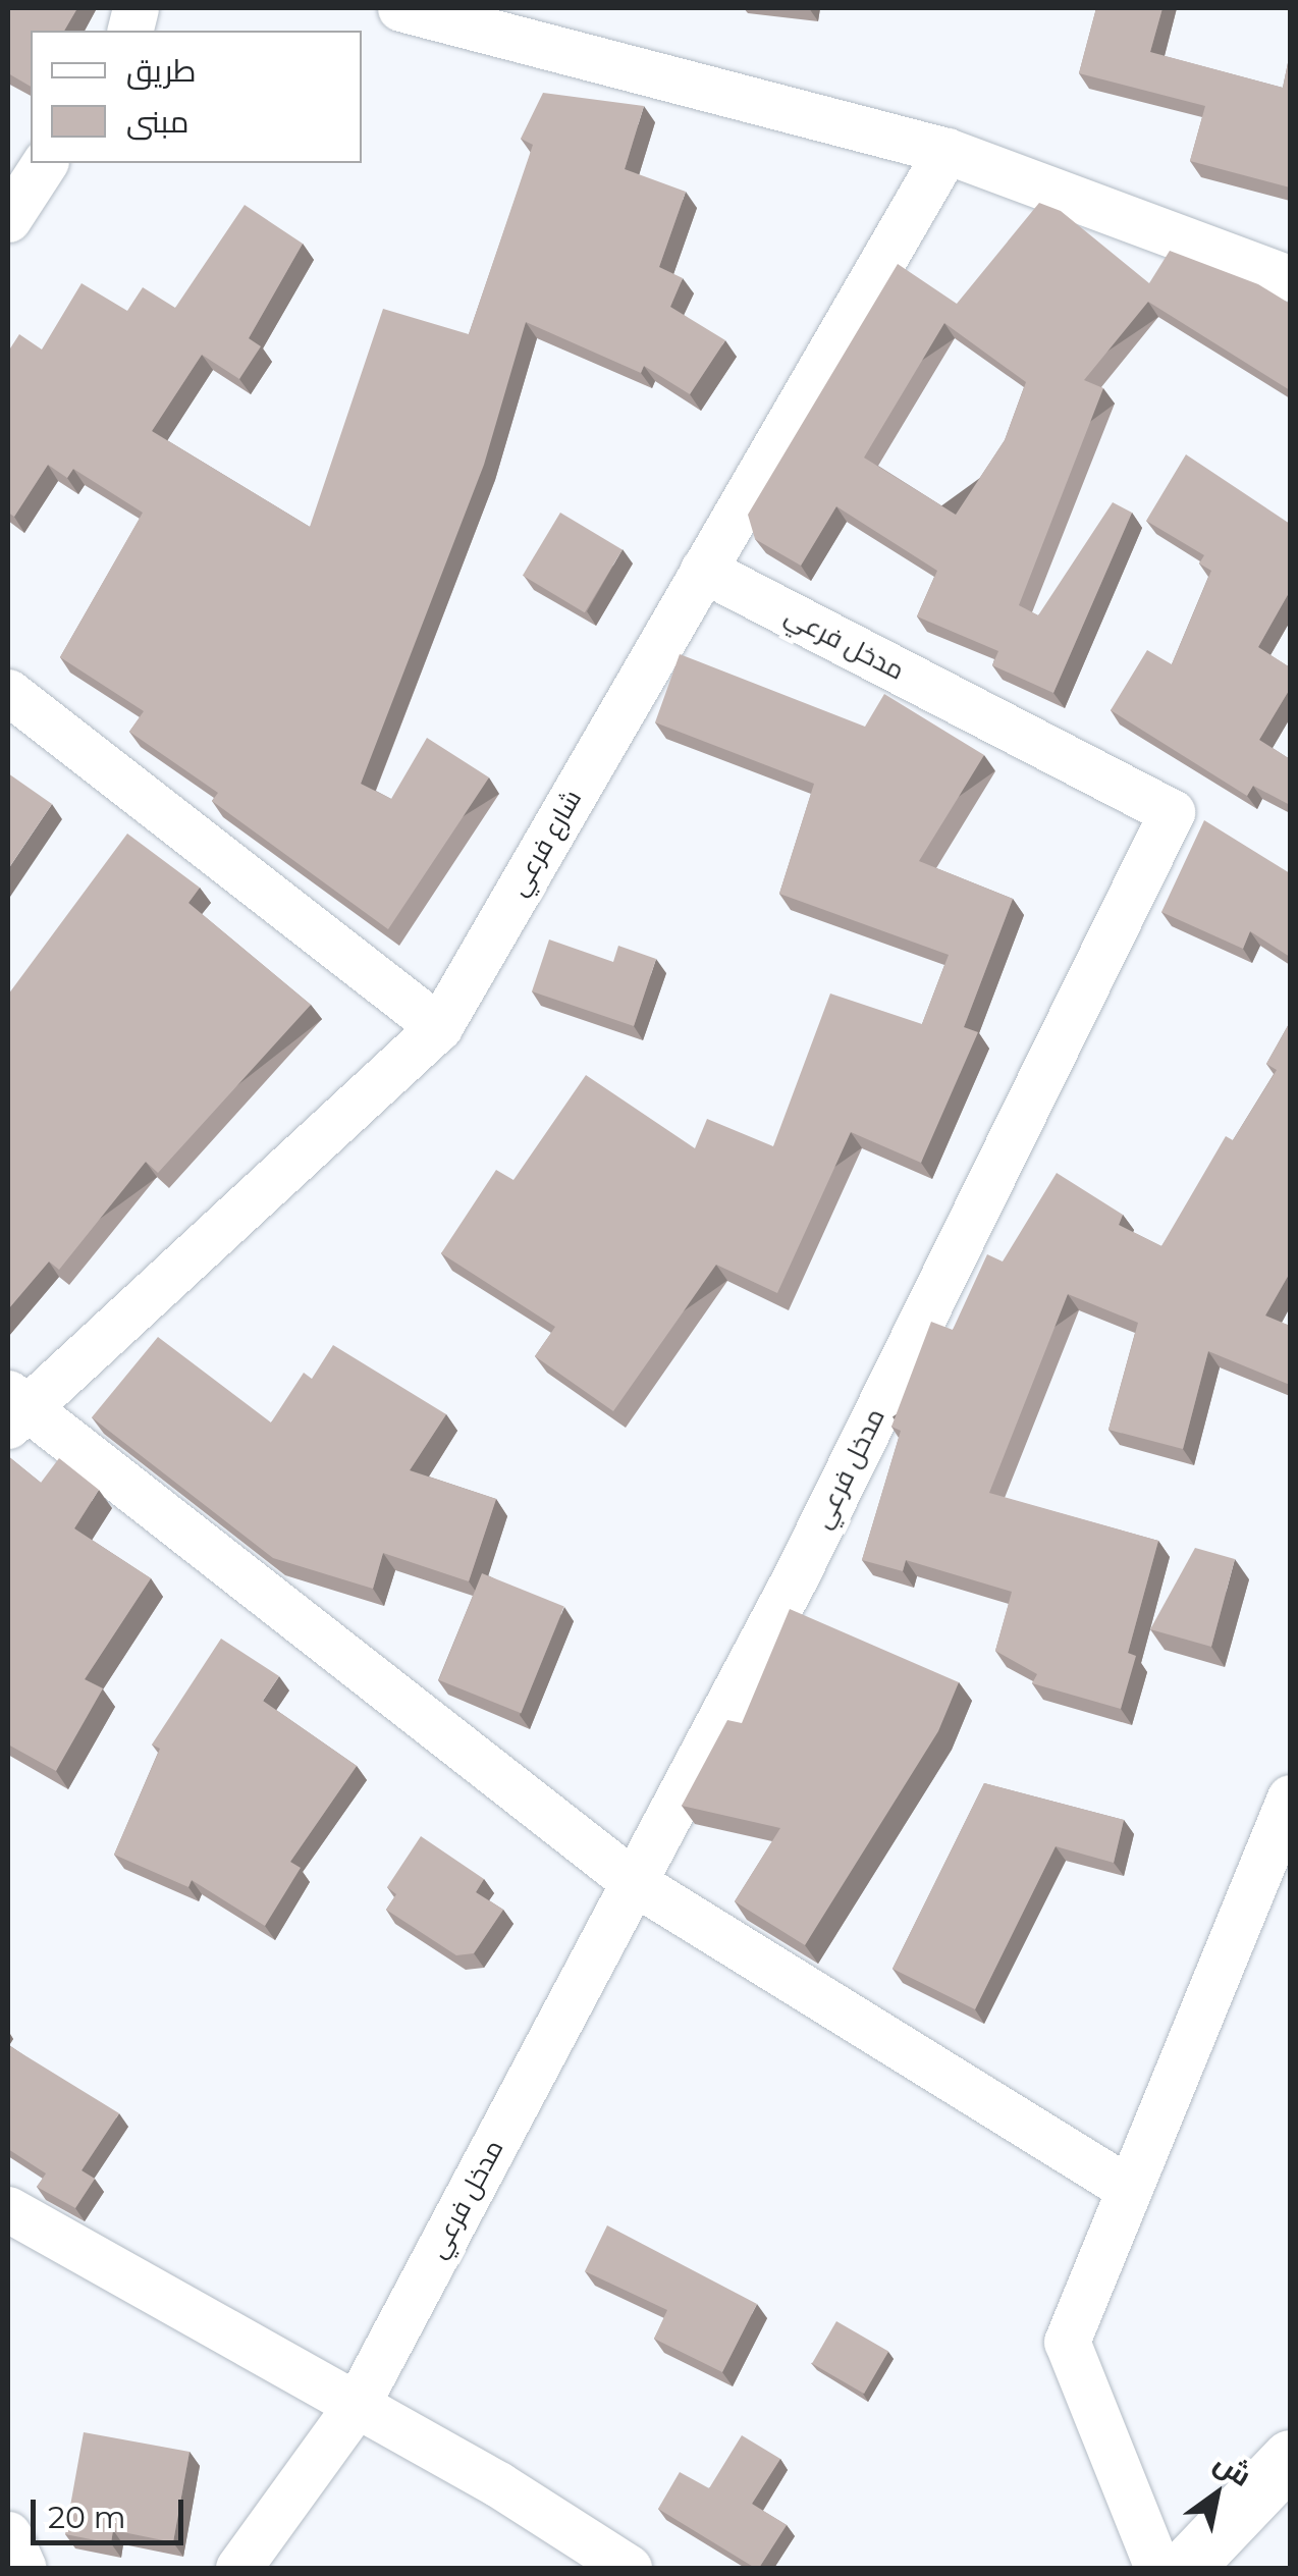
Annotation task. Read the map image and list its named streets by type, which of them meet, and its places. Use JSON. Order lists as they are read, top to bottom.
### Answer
{
  "streets": {
    "street": ["مدخل فرعي", "شارع فرعي"]
  },
  "crossings": [
    ["مدخل فرعي", "شارع فرعي"]
  ],
  "legend": ["طريق", "مبنى"],
  "scale_bar": "20 m",
  "north": "top right"
}
